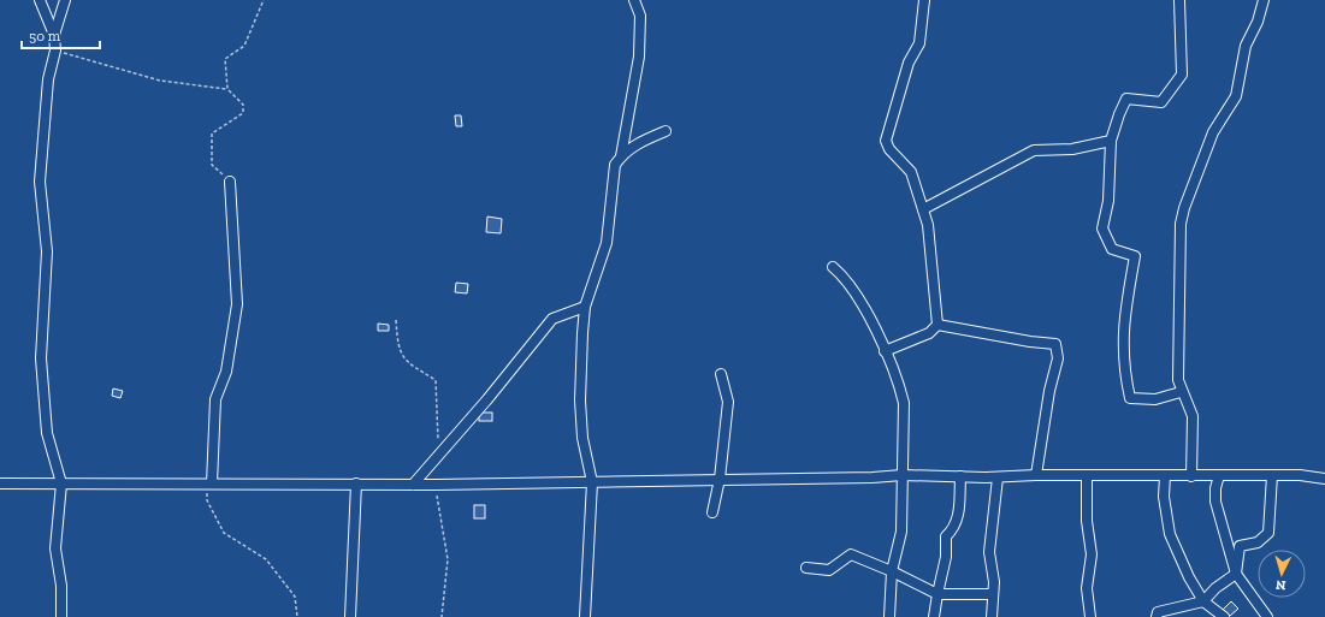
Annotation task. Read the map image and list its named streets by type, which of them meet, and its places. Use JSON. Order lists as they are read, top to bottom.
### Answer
{
  "scale_bar": "50 m",
  "north": "bottom"
}
